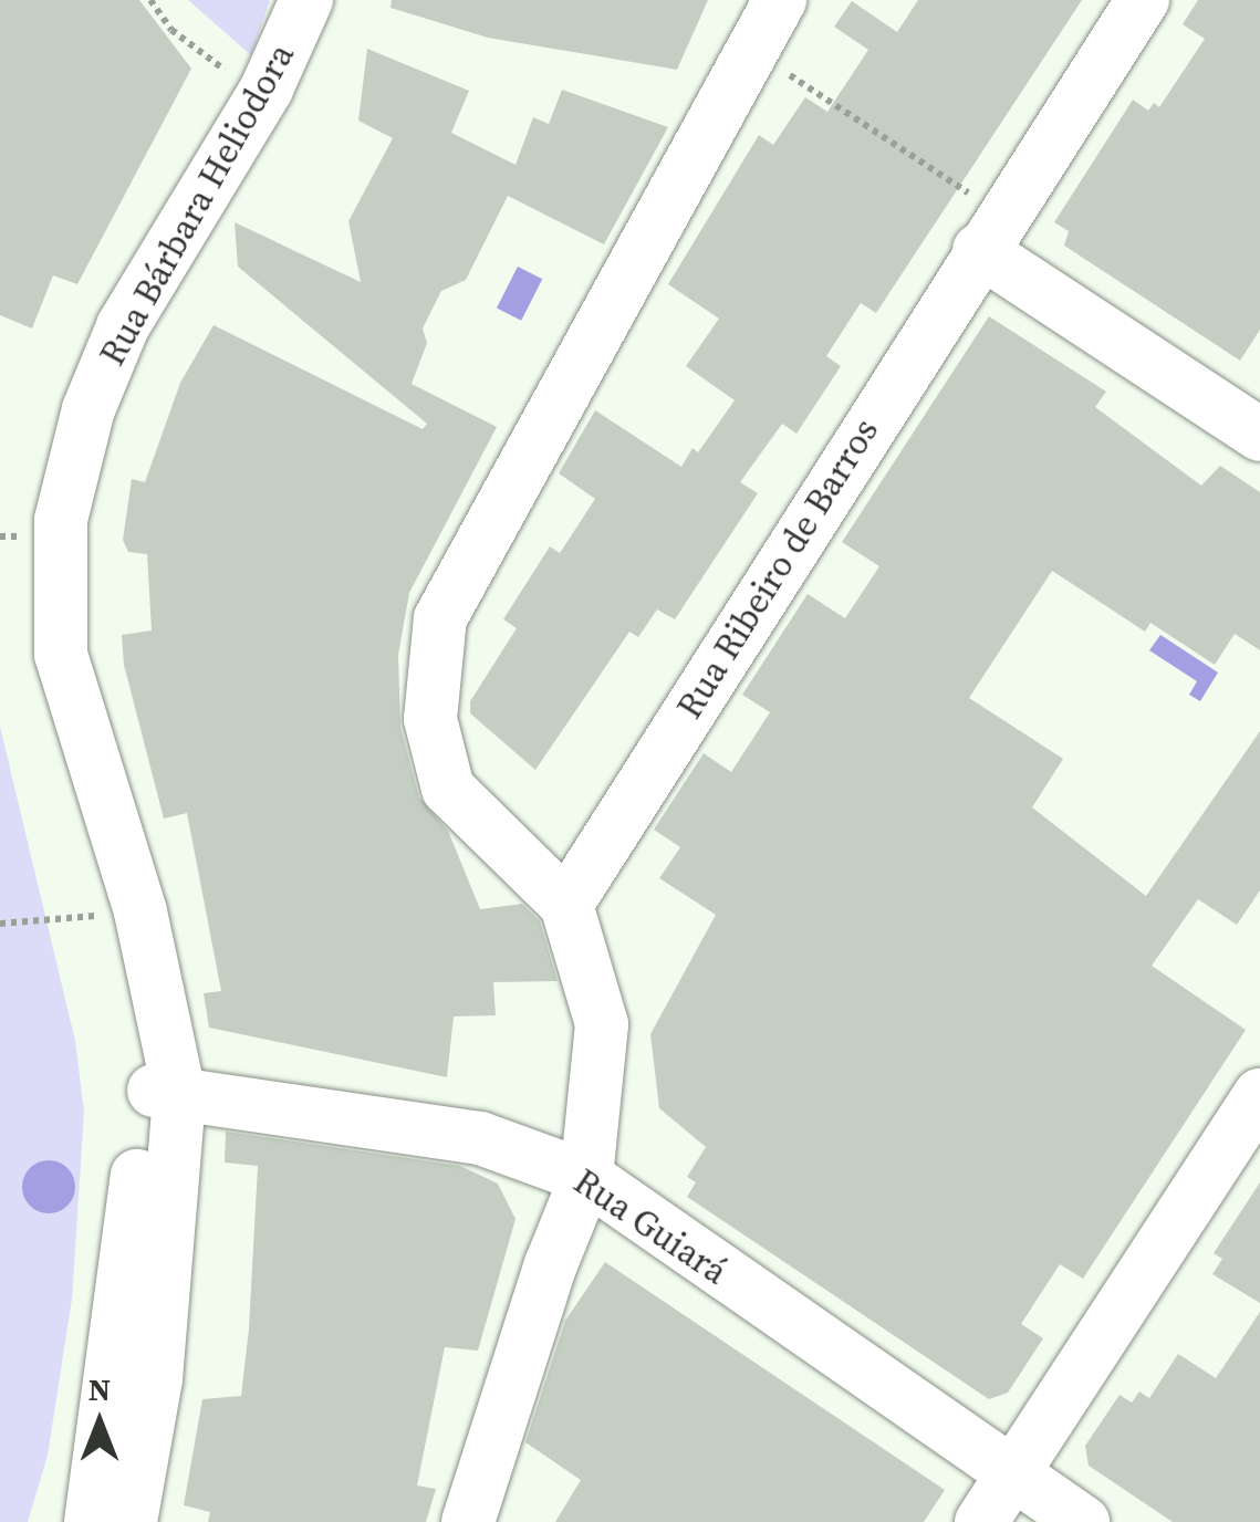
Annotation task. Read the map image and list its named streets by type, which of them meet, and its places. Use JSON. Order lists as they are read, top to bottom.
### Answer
{
  "streets": {
    "street": ["Rua Bárbara Heliodora", "Rua Ribeiro de Barros", "Rua Guiará"]
  },
  "crossings": [
    ["Rua Bárbara Heliodora", "Rua Guiará"]
  ],
  "north": "top"
}
